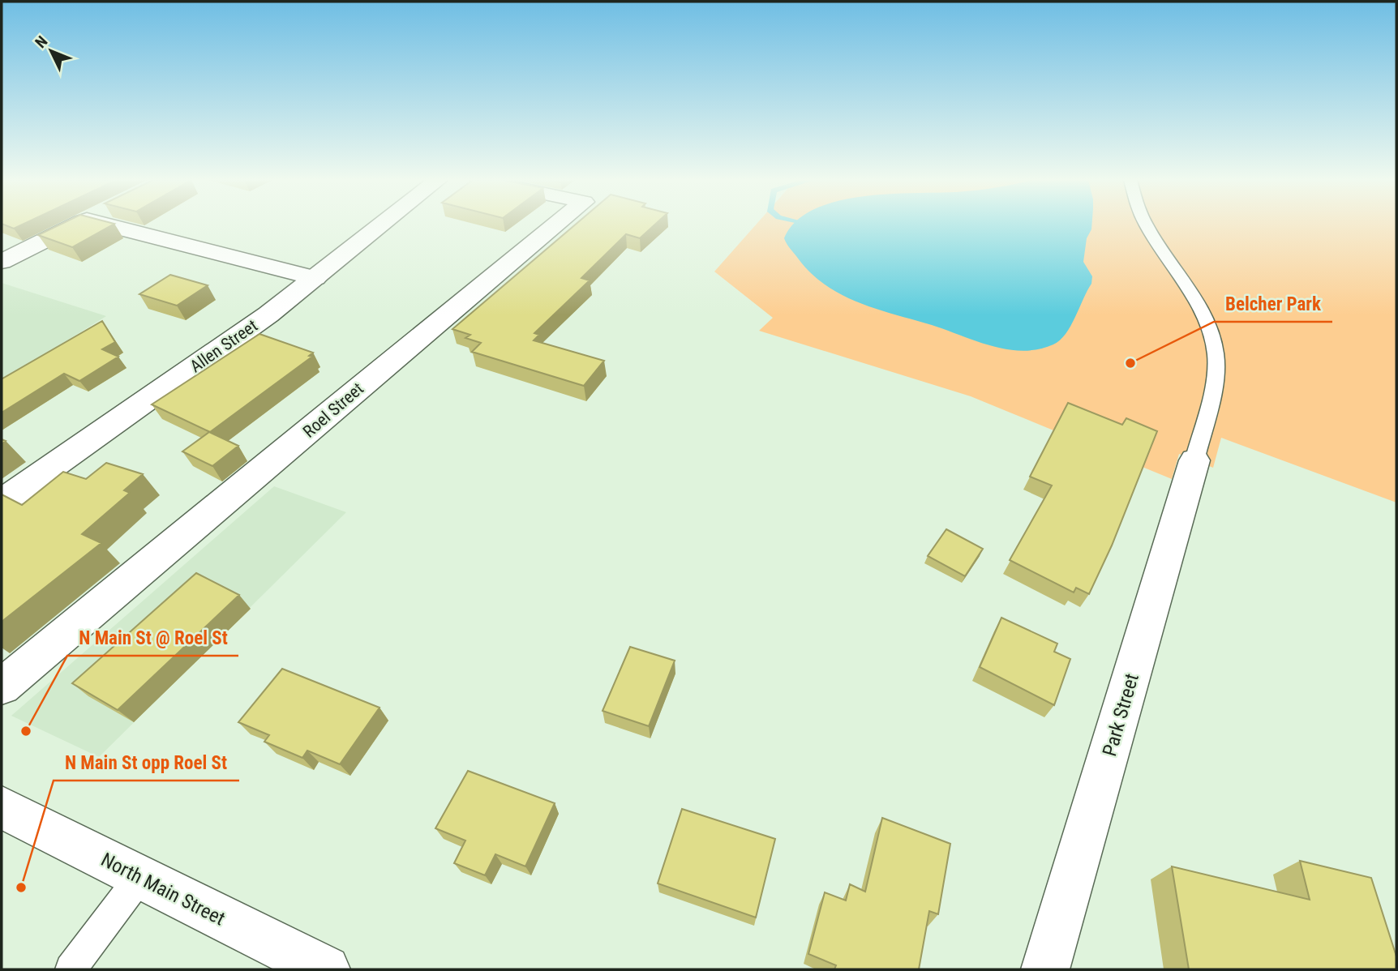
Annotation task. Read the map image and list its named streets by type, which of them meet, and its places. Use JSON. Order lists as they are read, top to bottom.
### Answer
{
  "streets": {
    "street": [
      "Allen Street",
      "Roel Street",
      "Park Street",
      "North Main Street"
    ]
  },
  "places": ["Belcher Park", "N Main St @ Roel St", "N Main St opp Roel St"],
  "north": "top left"
}
